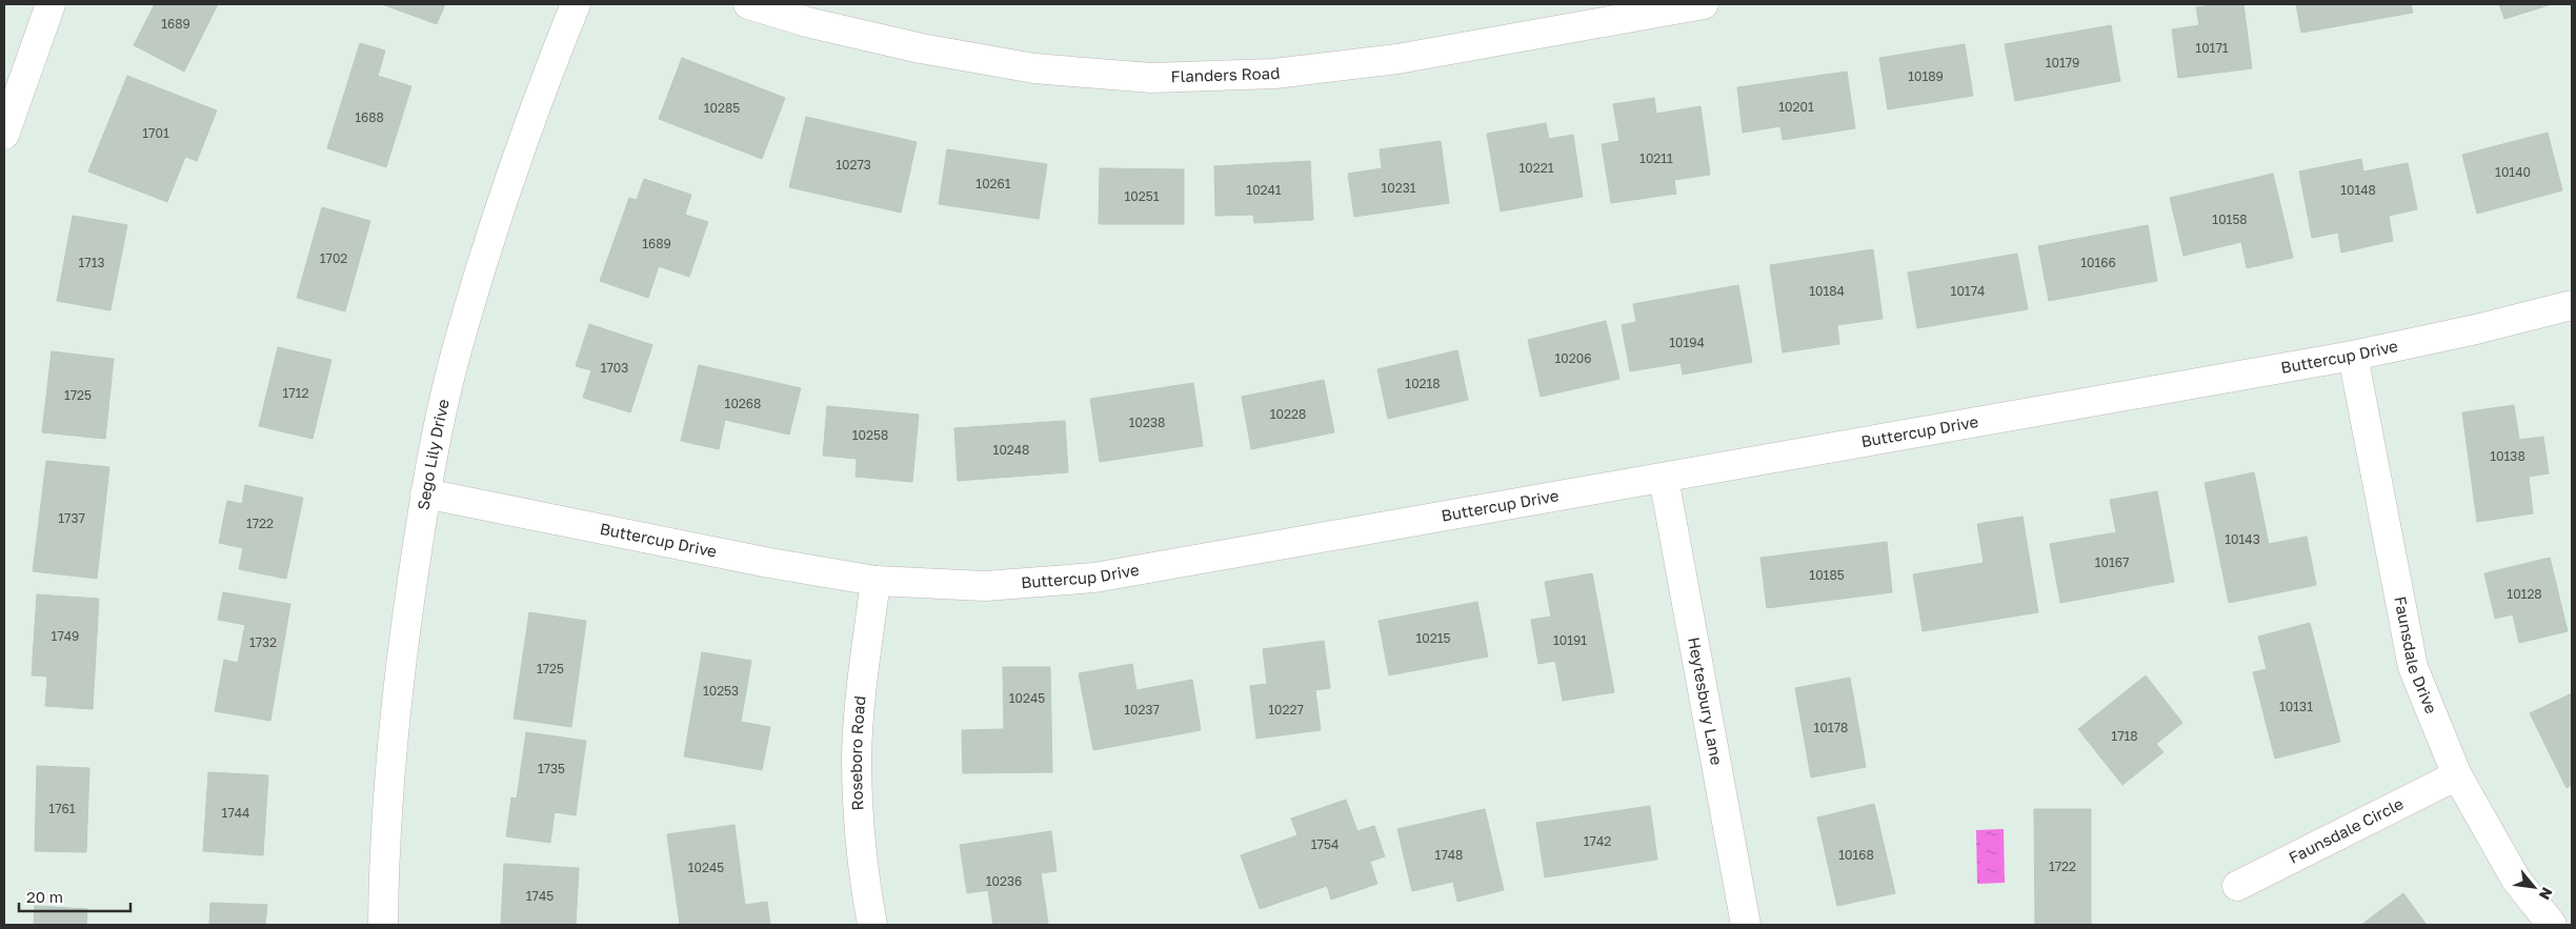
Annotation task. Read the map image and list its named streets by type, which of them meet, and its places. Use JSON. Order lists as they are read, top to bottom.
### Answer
{
  "streets": {
    "street": [
      "Flanders Road",
      "Buttercup Drive",
      "Sego Lily Drive",
      "Faunsdale Drive",
      "Heytesbury Lane",
      "Roseboro Road",
      "Faunsdale Circle"
    ]
  },
  "crossings": [
    ["Buttercup Drive", "Sego Lily Drive"],
    ["Buttercup Drive", "Faunsdale Drive"],
    ["Buttercup Drive", "Heytesbury Lane"],
    ["Buttercup Drive", "Roseboro Road"],
    ["Faunsdale Drive", "Faunsdale Circle"]
  ],
  "house_numbers": [
    "1689",
    "10171",
    "10179",
    "10189",
    "10201",
    "10285",
    "1688",
    "1701",
    "10211",
    "10273",
    "10221",
    "10140",
    "10261",
    "10231",
    "10241",
    "10148",
    "10251",
    "10158",
    "1689",
    "1702",
    "1713",
    "10166",
    "10184",
    "10174",
    "10194",
    "10206",
    "1703",
    "10218",
    "1712",
    "1725",
    "10268",
    "10228",
    "10238",
    "10258",
    "10248",
    "10138",
    "1737",
    "1722",
    "10143",
    "10167",
    "10185",
    "10128",
    "1749",
    "10215",
    "10191",
    "1732",
    "1725",
    "10253",
    "10245",
    "10131",
    "10237",
    "10227",
    "10178",
    "1718",
    "1735",
    "1761",
    "1744",
    "1742",
    "1754",
    "1748",
    "10168",
    "1722",
    "10245",
    "10236",
    "1745"
  ],
  "scale_bar": "20 m",
  "north": "bottom right"
}
